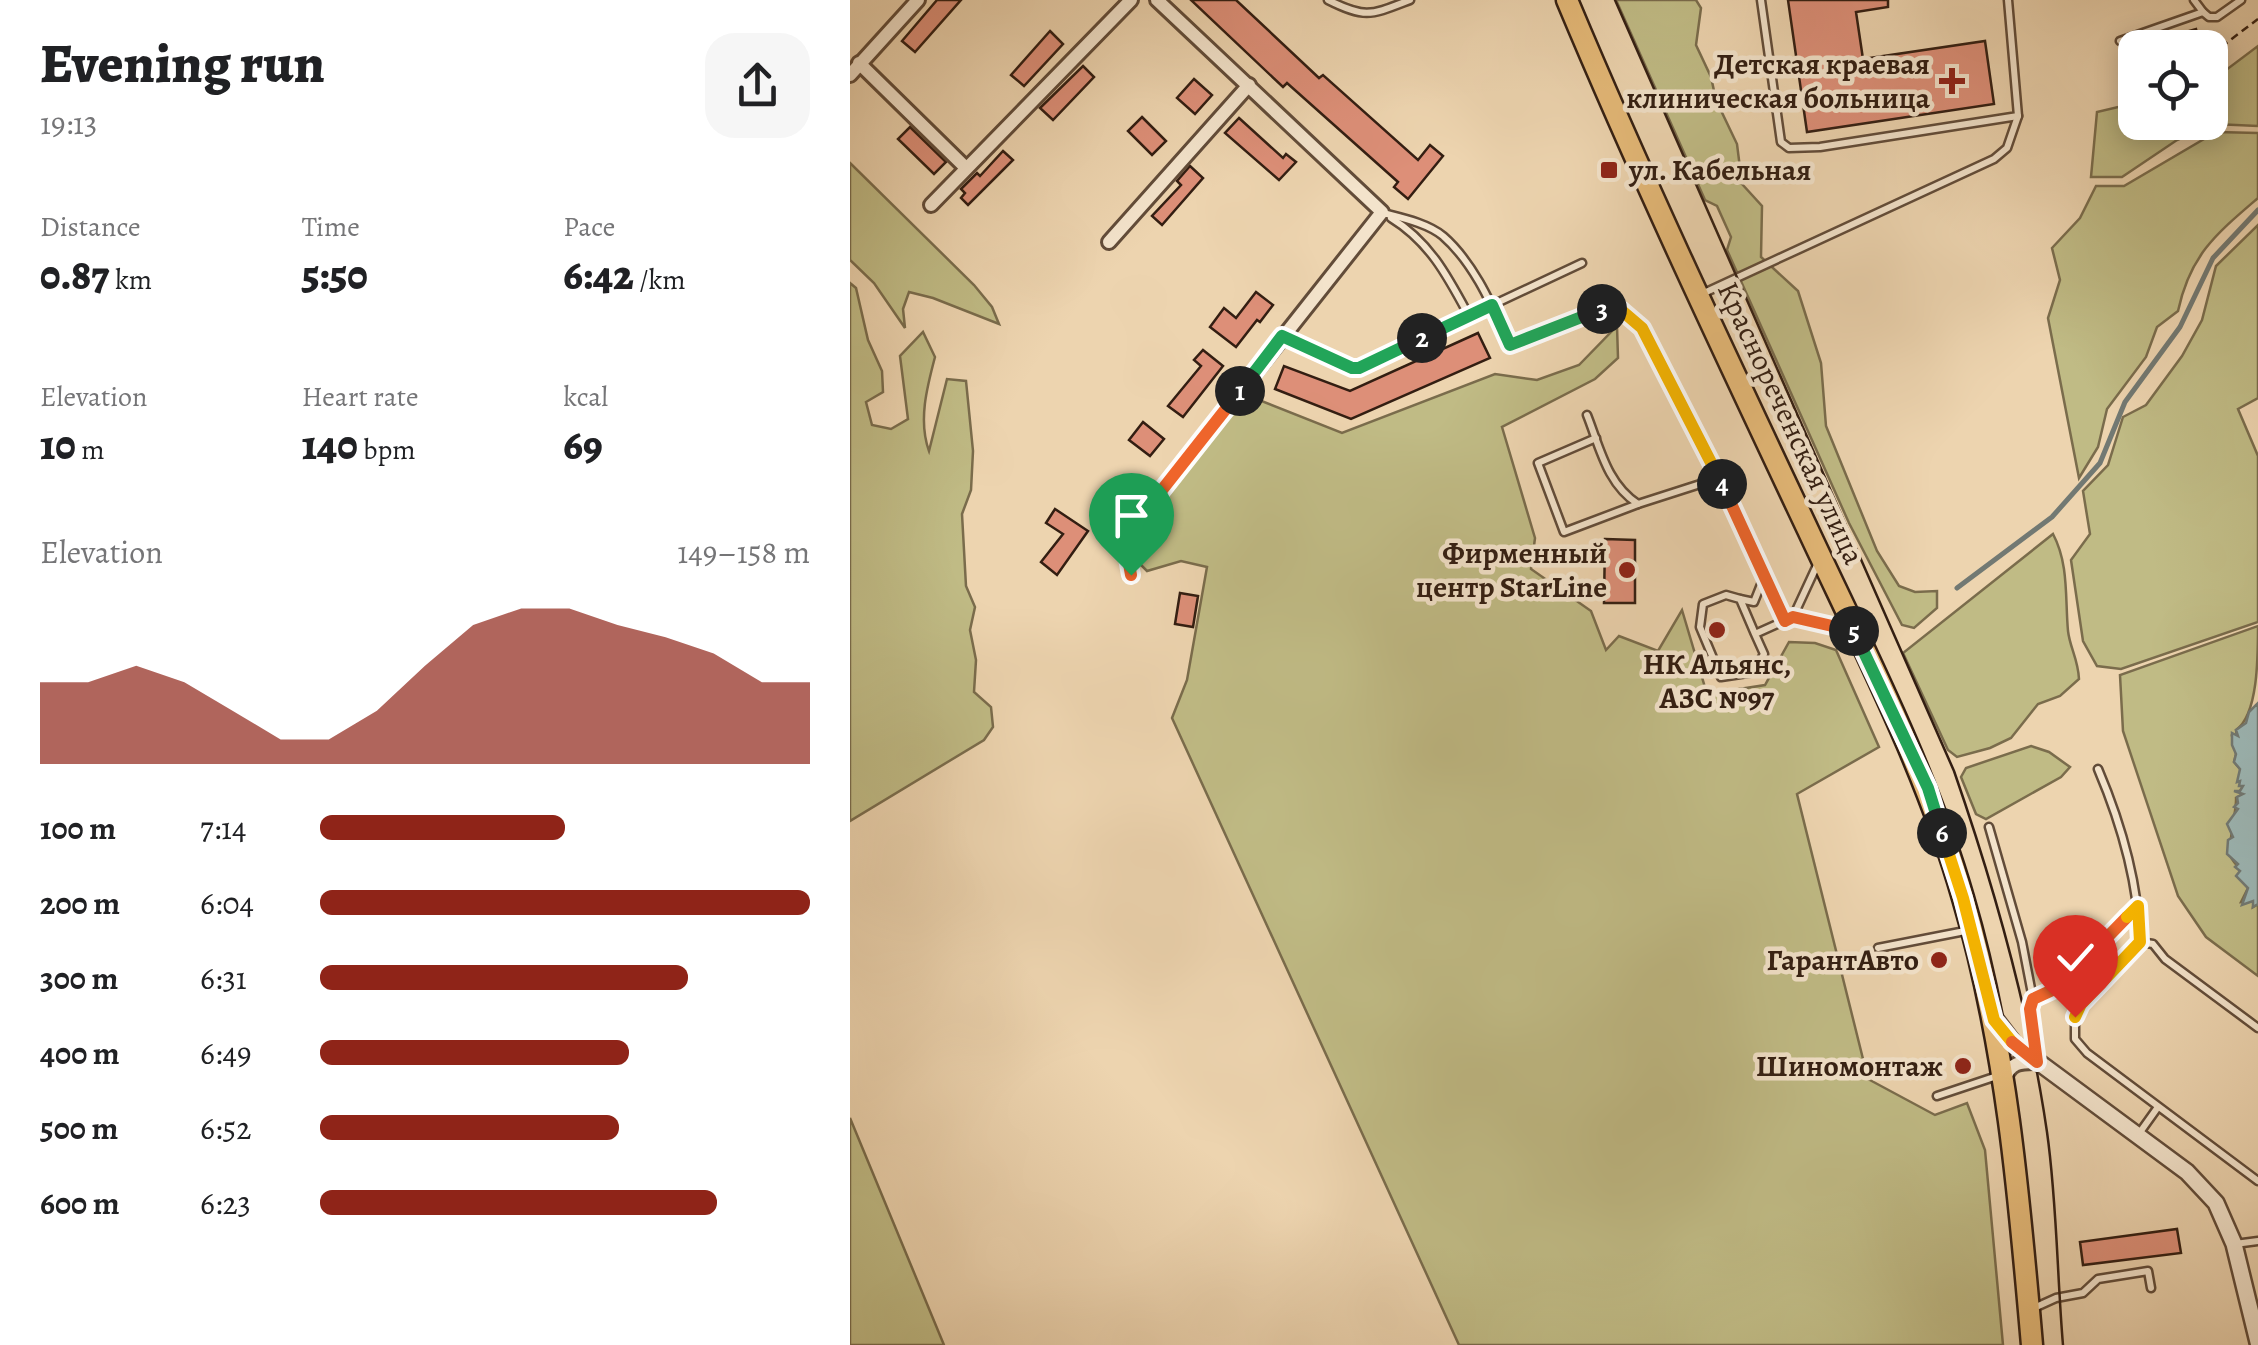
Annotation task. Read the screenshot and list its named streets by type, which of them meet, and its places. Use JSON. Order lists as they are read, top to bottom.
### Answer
{
  "streets": {
    "main road": ["Краснореченская улица"]
  },
  "places": {
    "health": ["Детская краевая клиническая больница"],
    "transit": ["ул. Кабельная"],
    "other": [
      "Фирменный центр StarLine",
      "НК Альянс, АЗС №97",
      "ГарантАвто",
      "Шиномонтаж"
    ]
  },
  "page": {
    "heading": ["Evening run", "19:13"],
    "stats": [
      ["Distance", "0.87 km"],
      ["Time", "5:50"],
      ["Pace", "6:42 /km"],
      ["Elevation", "10 m"],
      ["Heart rate", "140 bpm"],
      ["kcal", "69"]
    ],
    "pins": [
      "3",
      "2",
      "1",
      "4",
      "5",
      "6"
    ],
    "chart": ["Elevation", "149–158 m"],
    "list": [
      {
        "name": "100 m",
        "note": "7:14"
      },
      {
        "name": "200 m",
        "note": "6:04"
      },
      {
        "name": "300 m",
        "note": "6:31"
      },
      {
        "name": "400 m",
        "note": "6:49"
      },
      {
        "name": "500 m",
        "note": "6:52"
      },
      {
        "name": "600 m",
        "note": "6:23"
      }
    ]
  }
}
